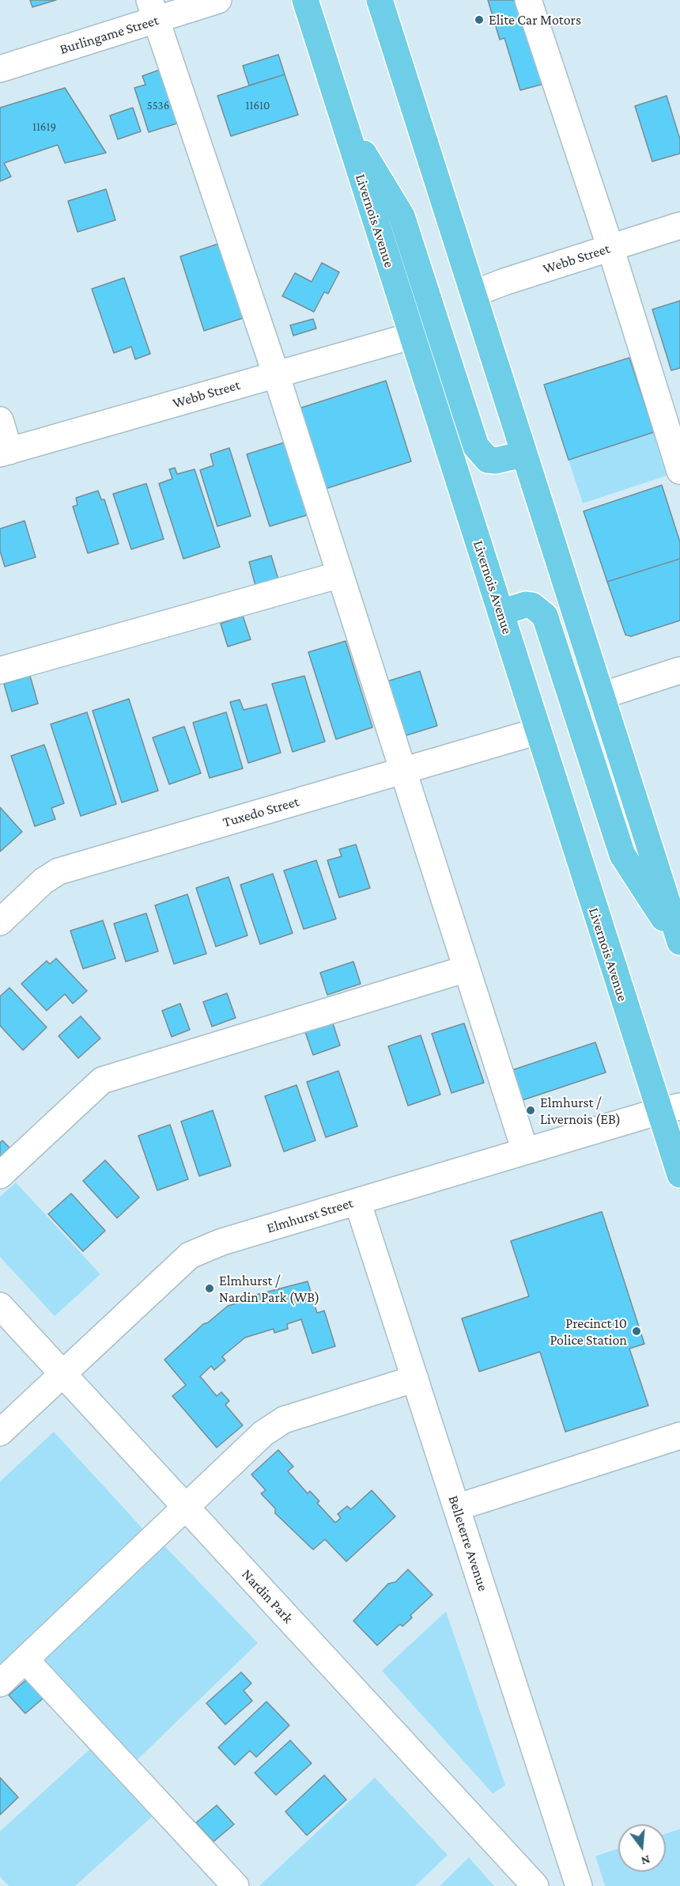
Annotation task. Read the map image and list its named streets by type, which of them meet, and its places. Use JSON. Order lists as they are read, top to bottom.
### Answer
{
  "streets": {
    "main road": ["Livernois Avenue"],
    "street": [
      "Burlingame Street",
      "Webb Street",
      "Tuxedo Street",
      "Elmhurst Street",
      "Belleterre Avenue",
      "Nardin Park"
    ]
  },
  "crossings": [
    ["Livernois Avenue", "Webb Street"],
    ["Livernois Avenue", "Tuxedo Street"],
    ["Livernois Avenue", "Elmhurst Street"],
    ["Elmhurst Street", "Belleterre Avenue"],
    ["Elmhurst Street", "Nardin Park"]
  ],
  "places": [
    "Elite Car Motors",
    "Elmhurst / Livernois (EB)",
    "Elmhurst / Nardin Park (WB)",
    "Precinct 10 Police Station"
  ],
  "house_numbers": ["5536", "11610", "11619"],
  "north": "bottom"
}
